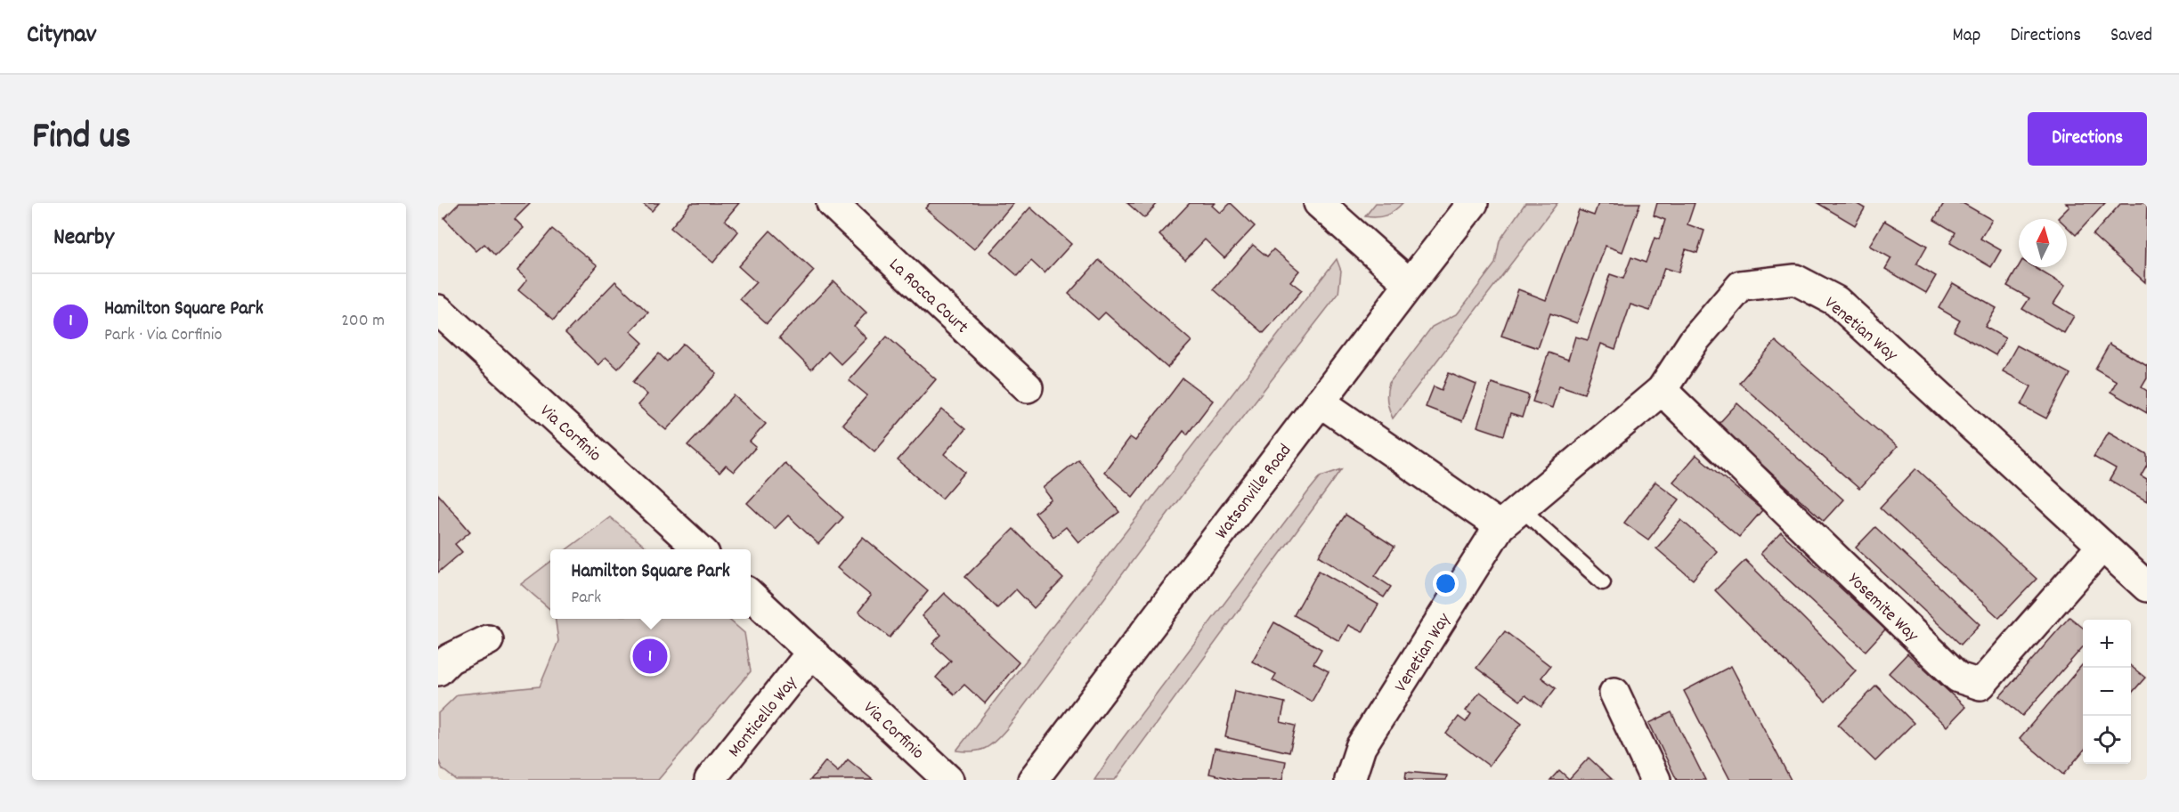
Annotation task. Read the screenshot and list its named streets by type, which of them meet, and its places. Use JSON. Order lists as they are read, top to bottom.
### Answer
{
  "streets": {
    "street": [
      "La Rocca Court",
      "Venetian Way",
      "Via Corfinio",
      "Watsonville Road",
      "Yosemite Way",
      "Monticello Way"
    ]
  },
  "crossings": [
    ["Venetian Way", "Yosemite Way"],
    ["Via Corfinio", "Monticello Way"]
  ],
  "north": "top",
  "page": {
    "header": "Citynav",
    "nav": ["Map", "Directions", "Saved"],
    "title": "Find us",
    "buttons": "Directions",
    "heading": "Nearby",
    "list": [
      {
        "mark": "1",
        "name": "Hamilton Square Park",
        "note": "Park · Via Corfinio",
        "value": "200 m"
      }
    ],
    "popup": ["Hamilton Square Park", "Park"],
    "map_buttons": ["+", "−"],
    "pins": "1"
  }
}
